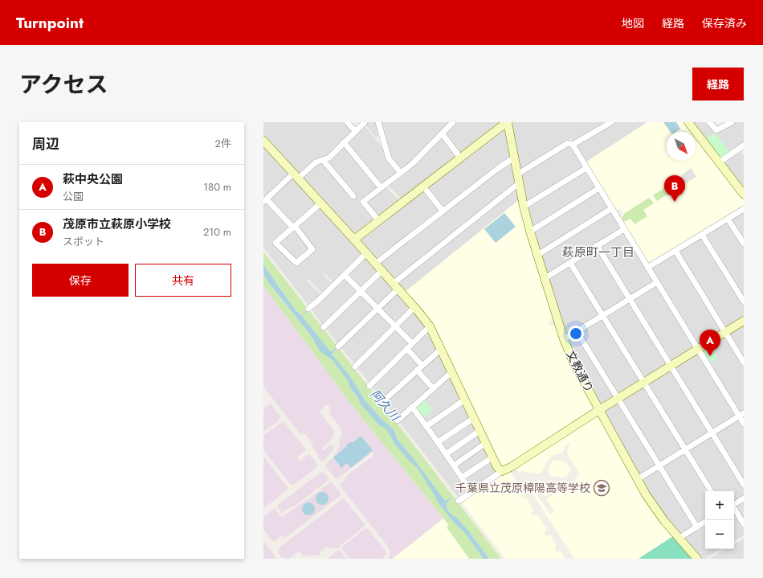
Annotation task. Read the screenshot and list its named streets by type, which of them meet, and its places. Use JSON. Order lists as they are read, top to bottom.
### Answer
{
  "streets": {
    "street": ["文教通り"]
  },
  "districts": ["萩原町一丁目"],
  "water": ["阿久川"],
  "places": {
    "school or university": ["千葉県立茂原樟陽高等学校"]
  },
  "north": "bottom right",
  "page": {
    "header": "Turnpoint",
    "nav": ["地図", "経路", "保存済み"],
    "title": "アクセス",
    "buttons": [
      "経路",
      ["保存", "共有"]
    ],
    "heading": ["周辺", "2件"],
    "list": [
      {
        "mark": "A",
        "name": "萩中央公園",
        "note": "公園",
        "value": "180 m"
      },
      {
        "mark": "B",
        "name": "茂原市立萩原小学校",
        "note": "スポット",
        "value": "210 m"
      }
    ],
    "pins": ["B", "A"],
    "map_buttons": ["+", "−"]
  }
}
